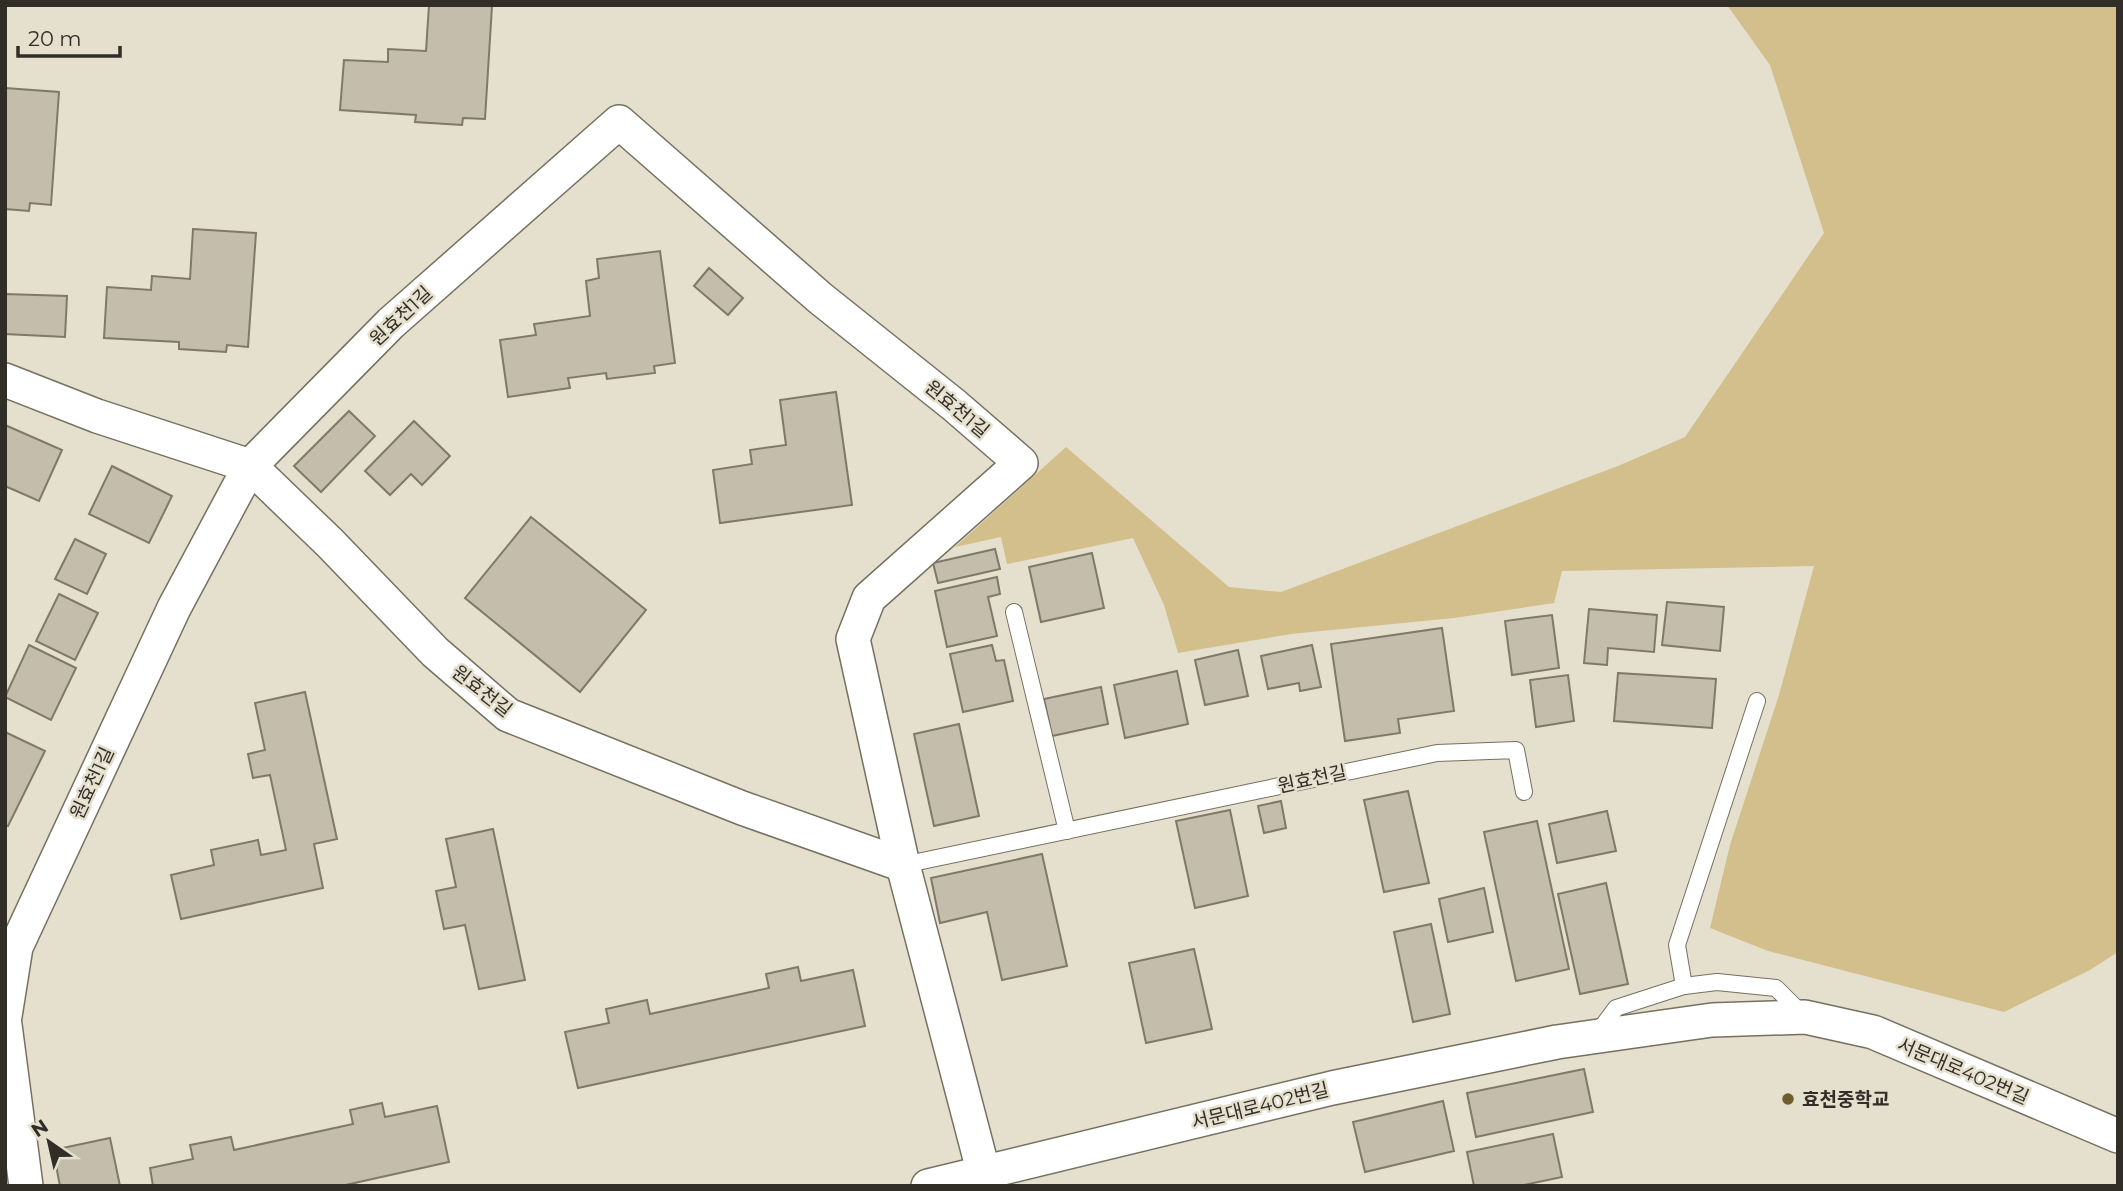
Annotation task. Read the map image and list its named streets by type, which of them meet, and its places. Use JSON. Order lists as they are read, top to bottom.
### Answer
{
  "streets": {
    "street": ["원효천1길", "원효천길", "서문대로402번길"]
  },
  "crossings": [
    ["원효천1길", "원효천길"]
  ],
  "places": ["효천중학교"],
  "scale_bar": "20 m",
  "north": "top left"
}
